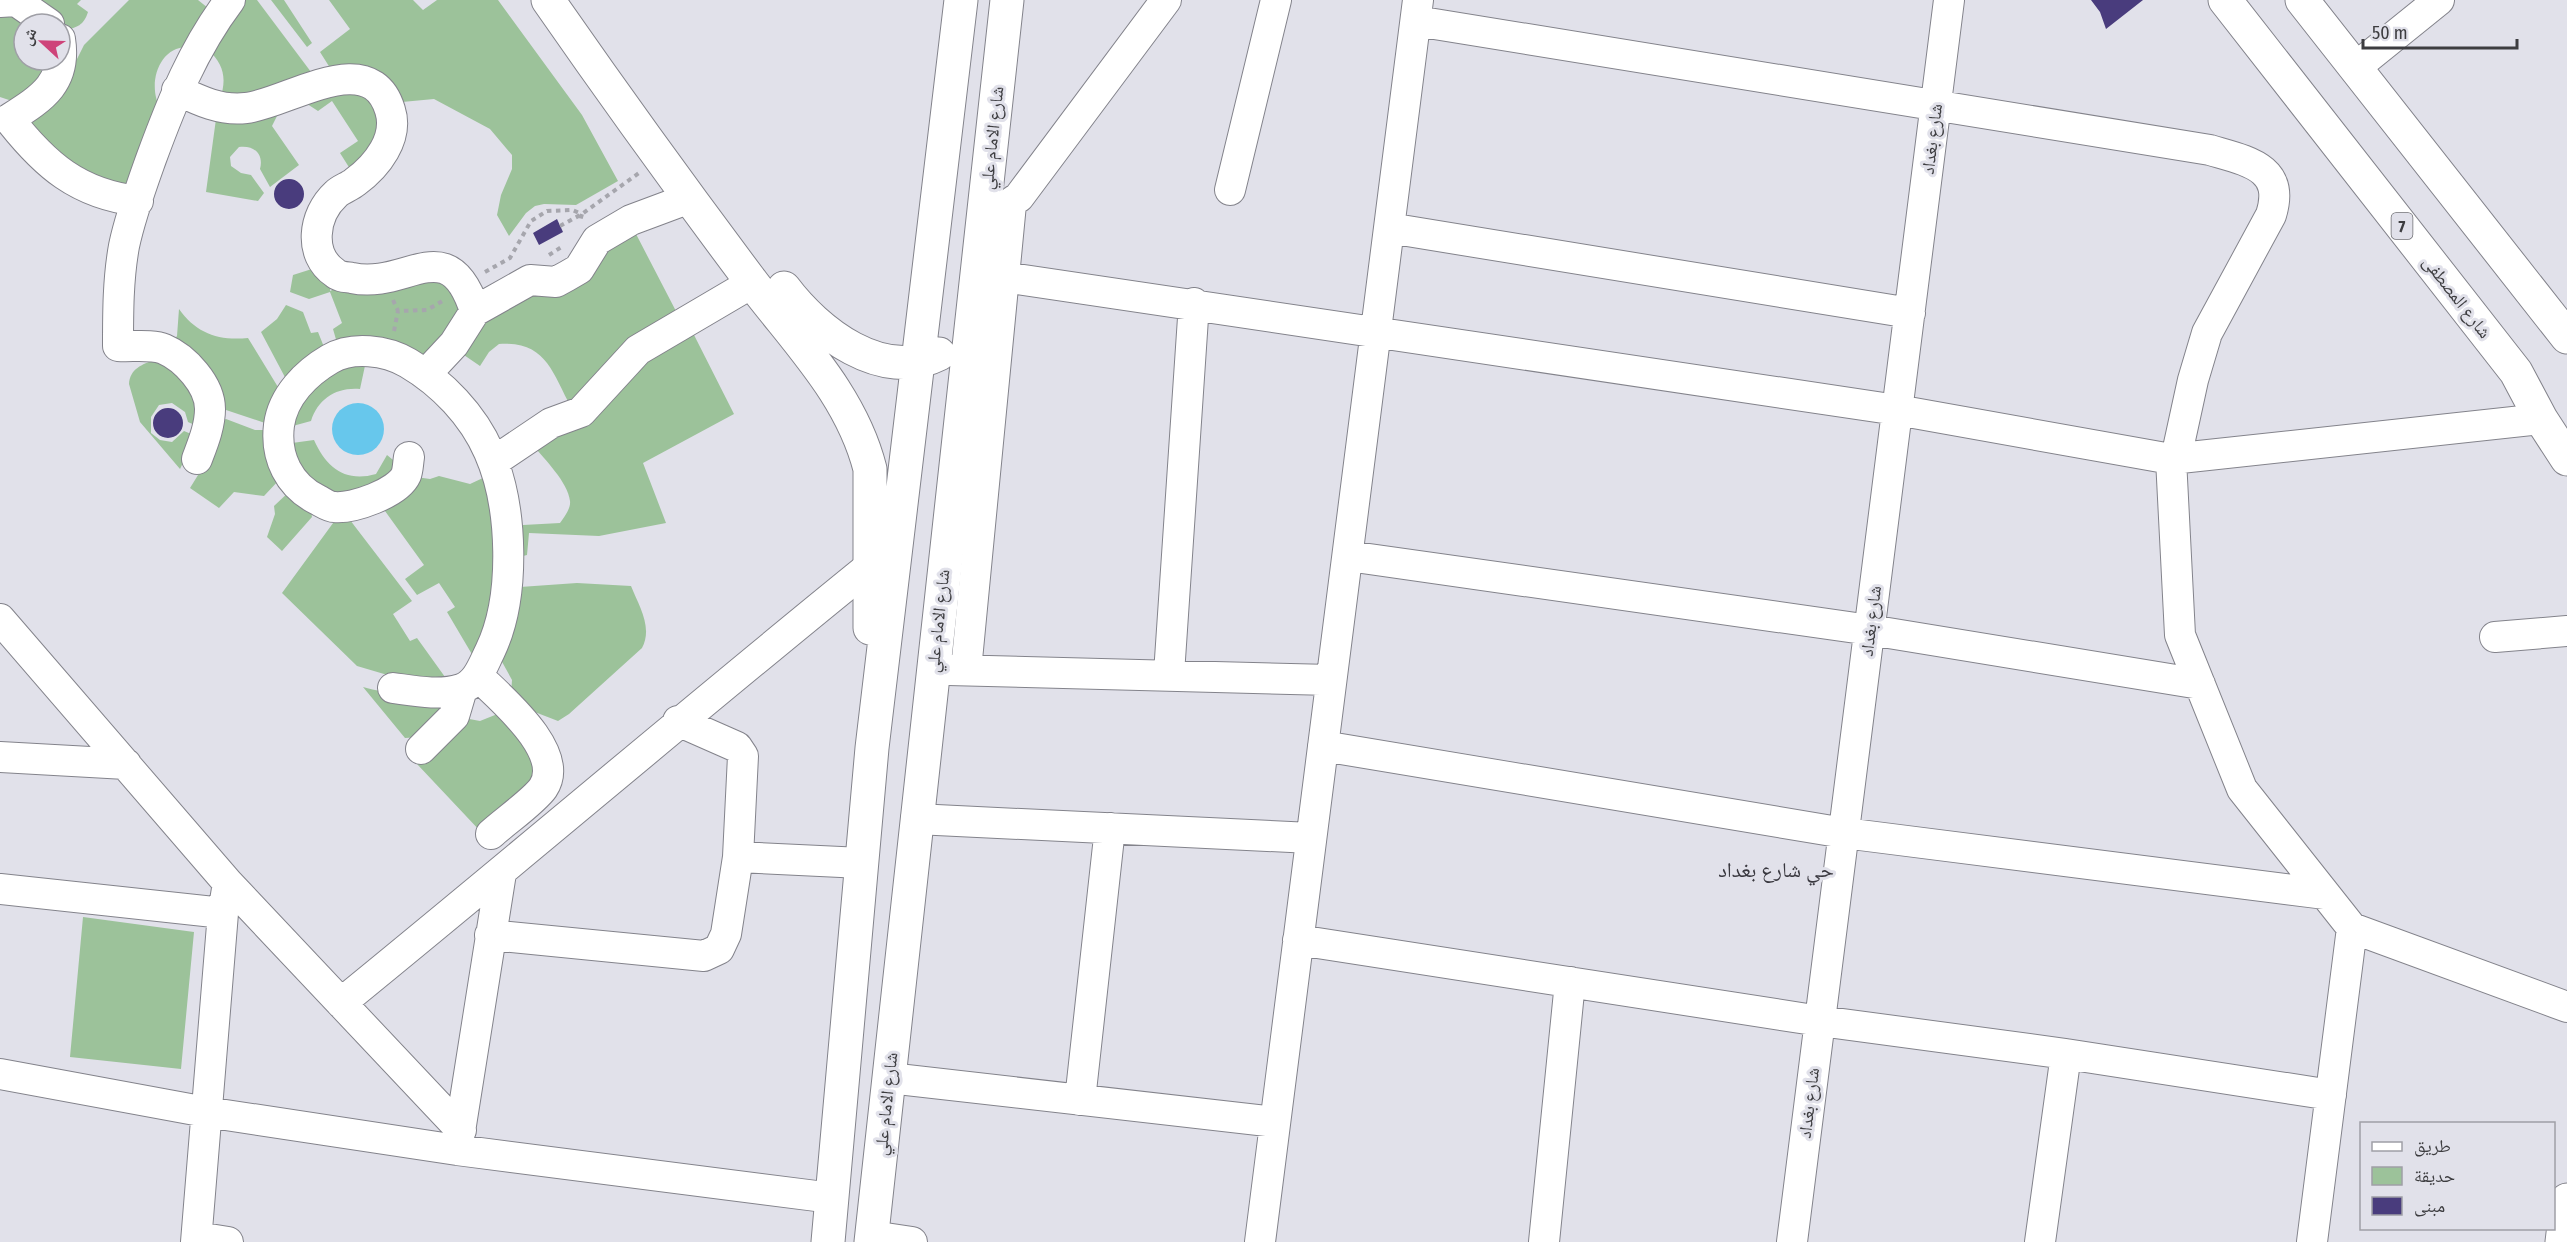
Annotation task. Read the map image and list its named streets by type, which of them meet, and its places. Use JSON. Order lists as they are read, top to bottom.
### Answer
{
  "streets": {
    "main road": ["شارع الامام علي", "7", "شارع المصطفى"],
    "street": ["شارع بغداد"]
  },
  "districts": ["حي شارع بغداد"],
  "legend": ["طريق", "حديقة", "مبنى"],
  "scale_bar": "50 m",
  "north": "left"
}
